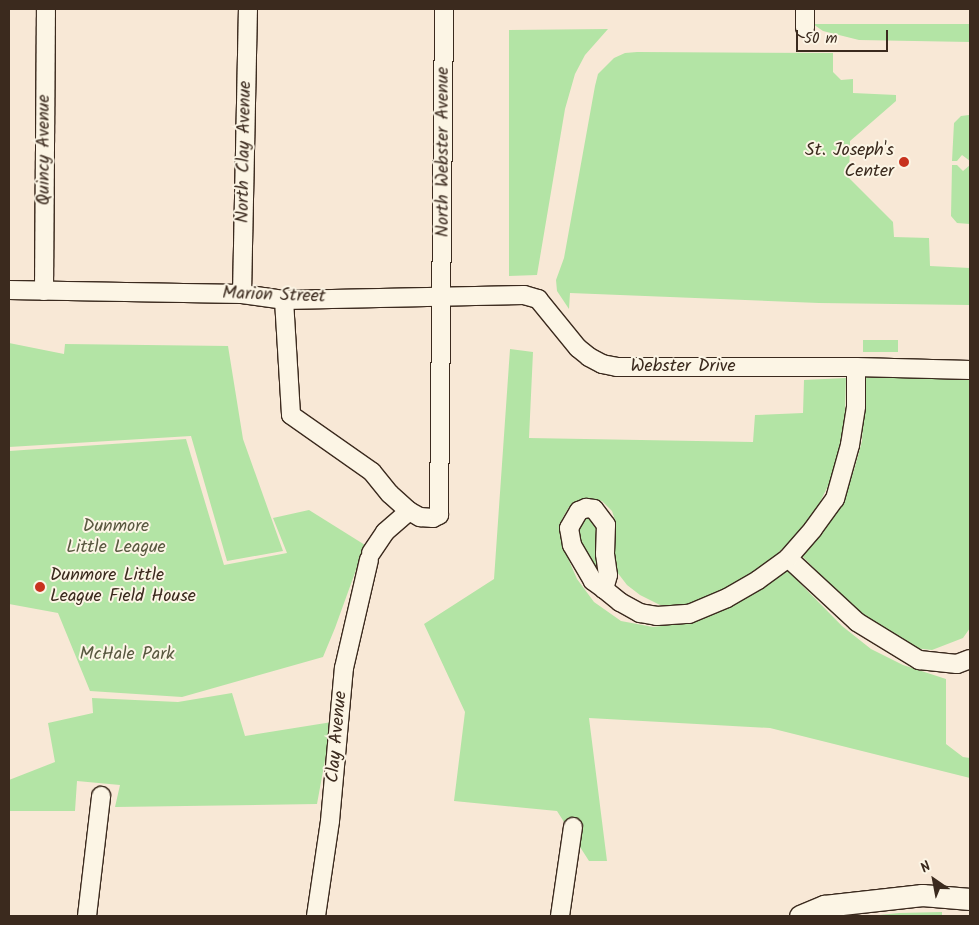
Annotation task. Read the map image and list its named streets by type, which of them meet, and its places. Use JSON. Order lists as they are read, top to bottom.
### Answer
{
  "streets": {
    "street": [
      "Quincy Avenue",
      "North Clay Avenue",
      "North Webster Avenue",
      "Marion Street",
      "Webster Drive",
      "Clay Avenue"
    ]
  },
  "crossings": [
    ["Quincy Avenue", "Marion Street"],
    ["North Clay Avenue", "Marion Street"],
    ["North Webster Avenue", "Marion Street"],
    ["Marion Street", "Webster Drive"]
  ],
  "parks": ["Dunmore Little League", "McHale Park"],
  "places": ["St. Joseph's Center", "Dunmore Little League Field House"],
  "scale_bar": "50 m",
  "north": "top left"
}
